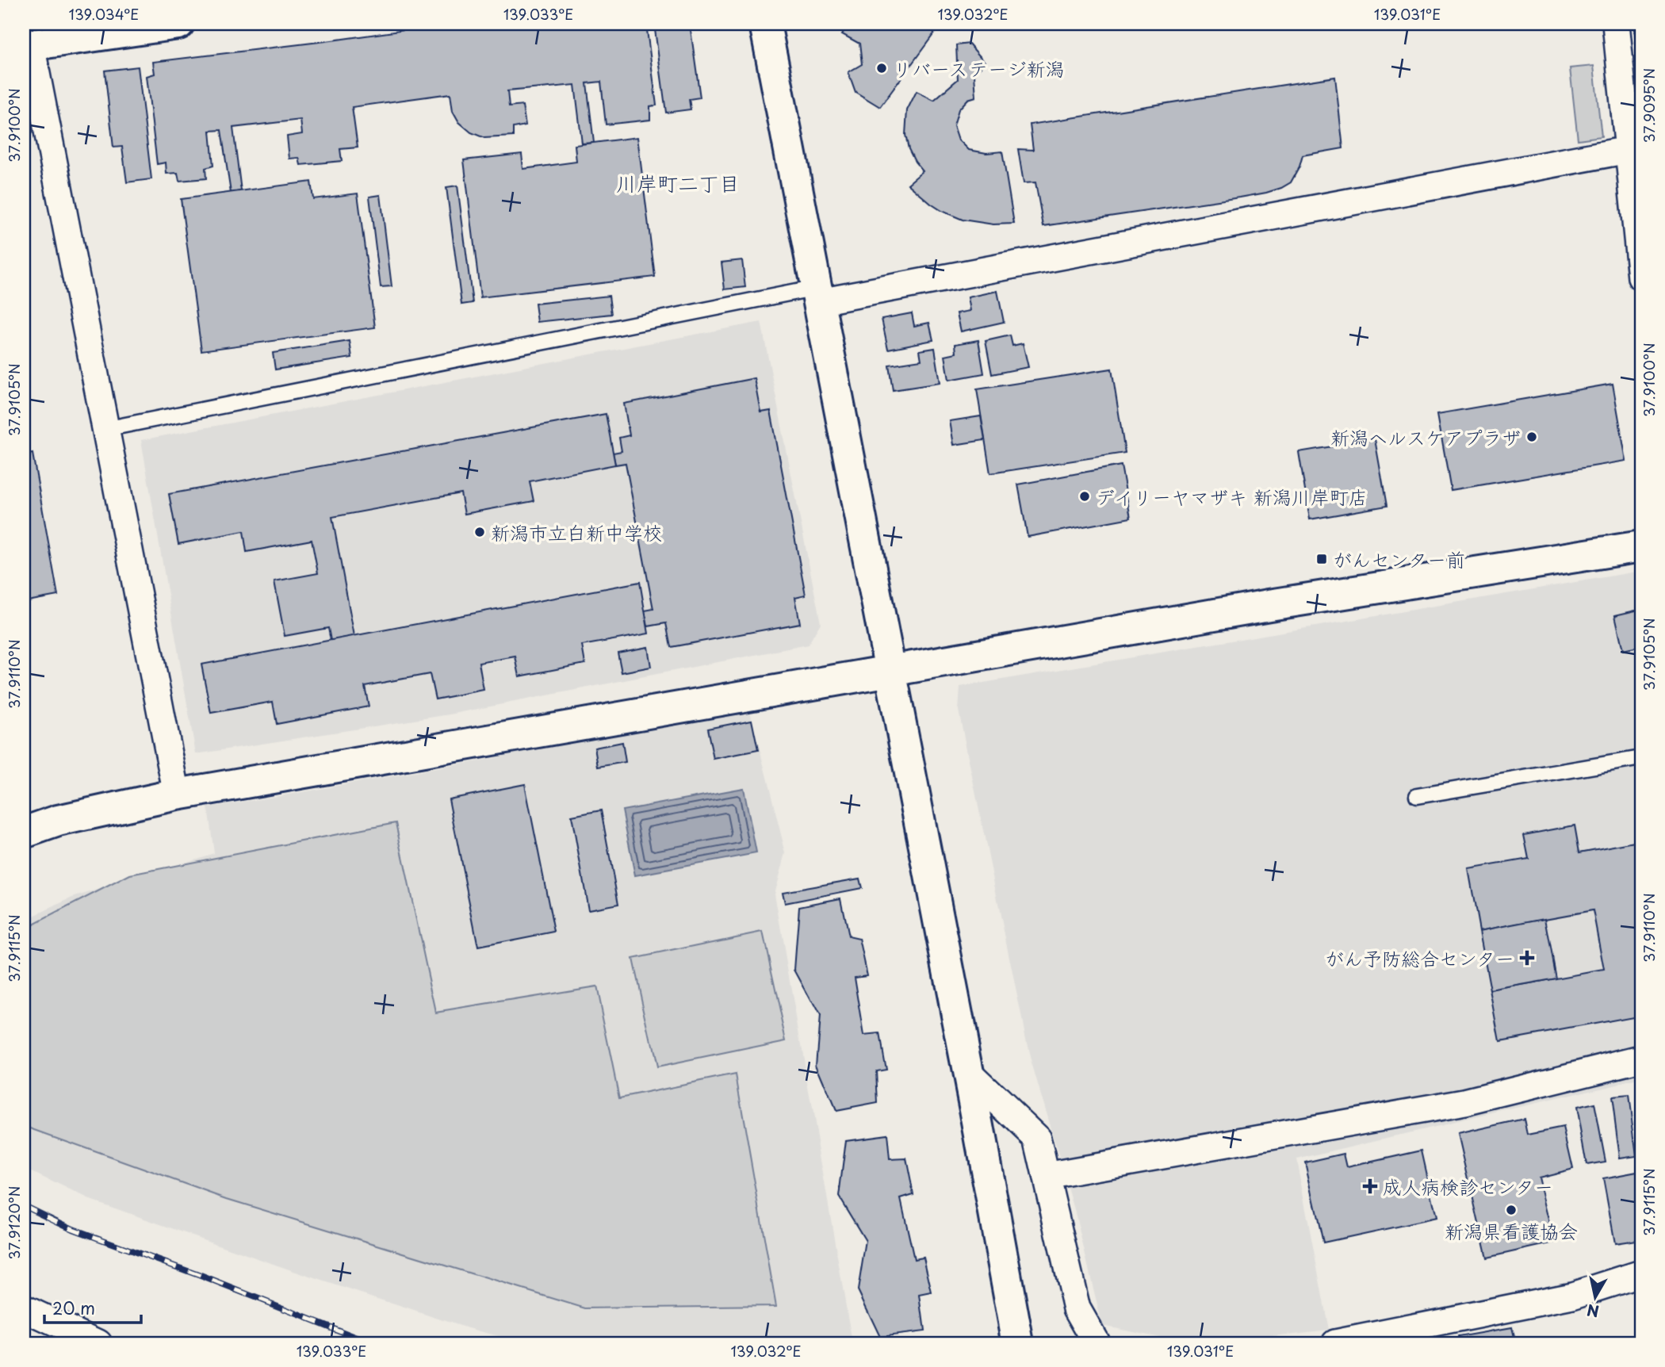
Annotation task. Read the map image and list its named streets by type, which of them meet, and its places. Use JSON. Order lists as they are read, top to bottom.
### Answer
{
  "districts": ["川岸町二丁目"],
  "places": {
    "other": [
      "リバーステージ新潟",
      "新潟ヘルスケアプラザ",
      "デイリーヤマザキ 新潟川岸町店",
      "新潟市立白新中学校",
      "新潟県看護協会"
    ],
    "transit": ["がんセンター前"],
    "health": ["がん予防総合センター", "成人病検診センター"]
  },
  "scale_bar": "20 m",
  "north": "bottom",
  "coordinates": [
    "139.034°E",
    "139.033°E",
    "139.032°E",
    "139.031°E",
    "37.9095°N",
    "37.9100°N",
    "37.9105°N",
    "37.9110°N",
    "37.9115°N",
    "37.9120°N"
  ]
}
